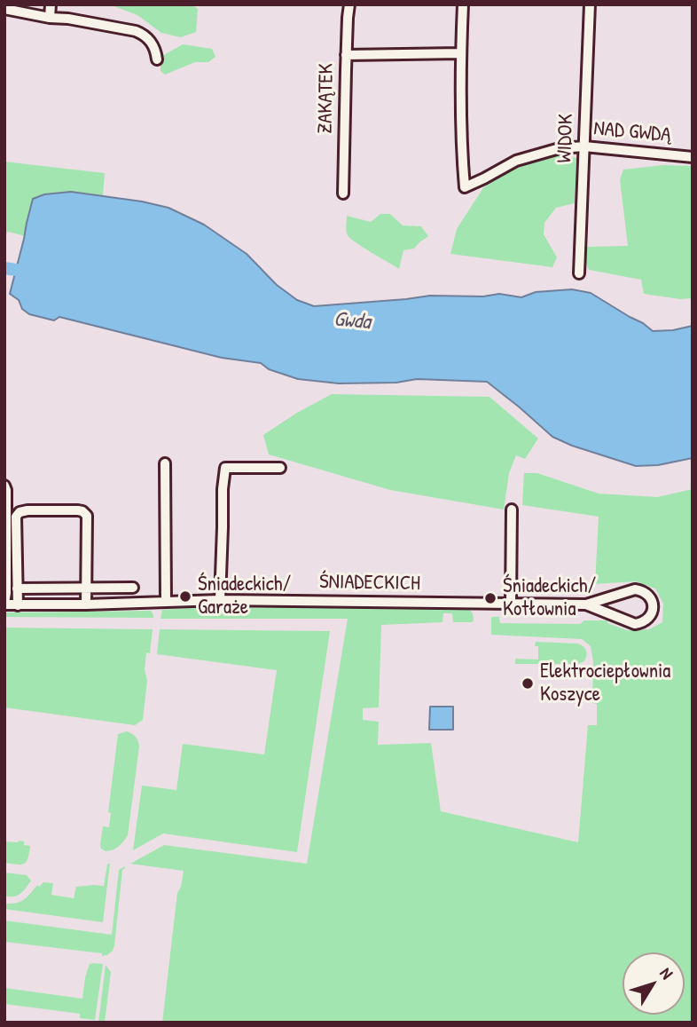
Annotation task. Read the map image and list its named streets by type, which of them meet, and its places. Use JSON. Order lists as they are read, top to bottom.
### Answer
{
  "streets": {
    "street": [
      "ZAKĄTEK",
      "NAD GWDĄ",
      "WIDOK",
      "ŚNIADECKICH"
    ]
  },
  "crossings": [
    ["NAD GWDĄ", "WIDOK"]
  ],
  "water": ["Gwda"],
  "places": ["Śniadeckich/ Garaże", "Śniadeckich/ Kotłownia", "Elektrociepłownia Koszyce"],
  "north": "top right"
}
